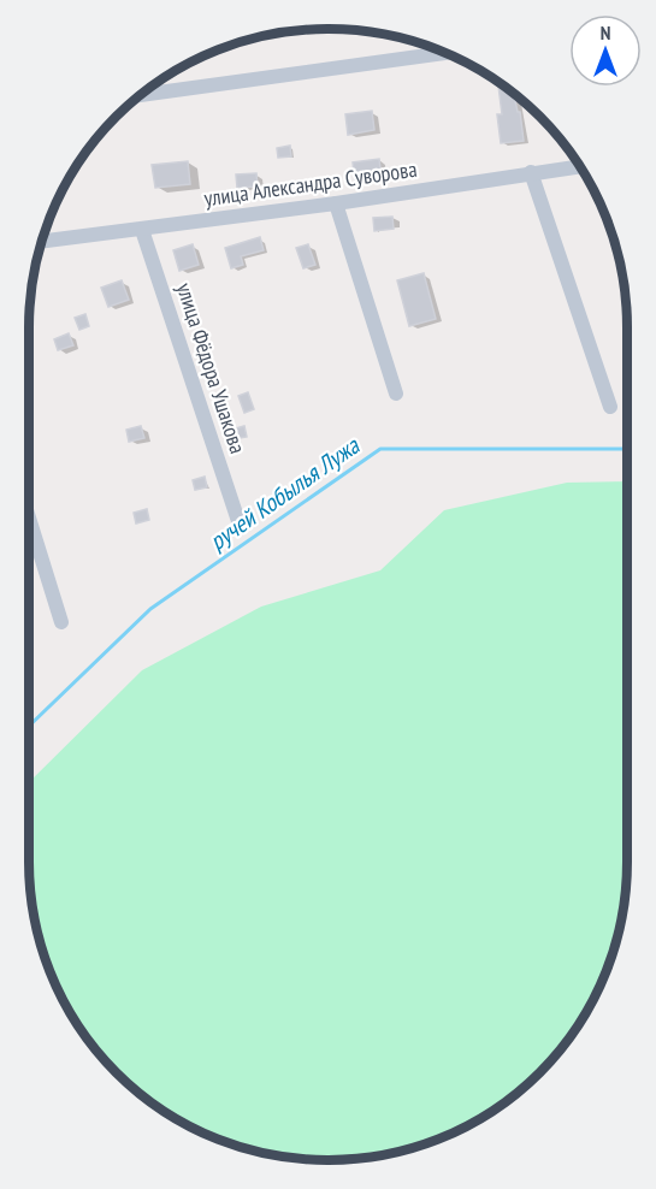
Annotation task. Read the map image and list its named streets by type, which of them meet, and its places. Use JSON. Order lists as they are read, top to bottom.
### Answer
{
  "streets": {
    "street": ["улица Александра Суворова", "улица Фёдора Ушакова"]
  },
  "crossings": [
    ["улица Александра Суворова", "улица Фёдора Ушакова"]
  ],
  "water": ["ручей Кобылья Лужа"],
  "north": "top"
}
